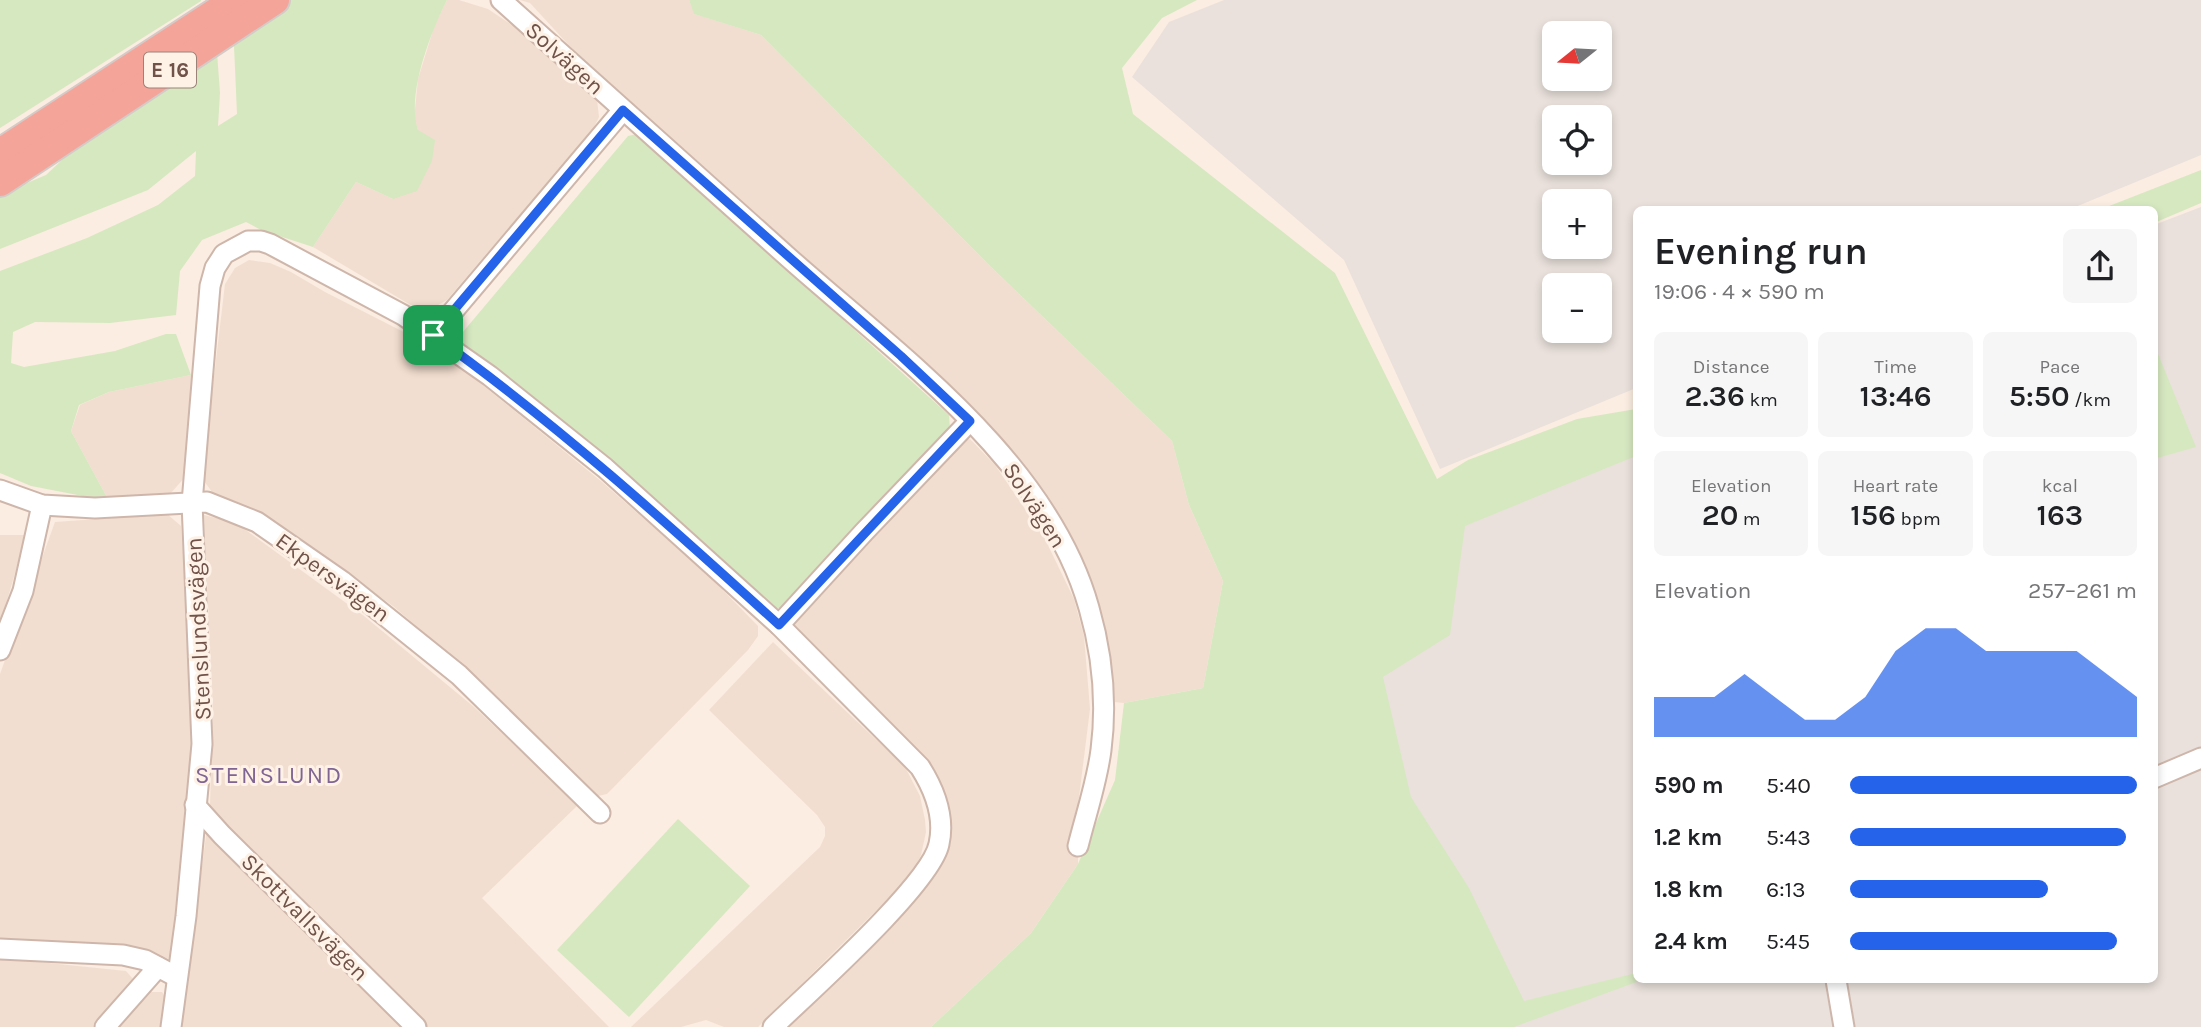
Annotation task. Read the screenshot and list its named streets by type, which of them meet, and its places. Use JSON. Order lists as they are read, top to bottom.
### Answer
{
  "streets": {
    "highway": ["E 16"],
    "street": [
      "Solvägen",
      "Ekpersvägen",
      "Stenslundsvägen",
      "Skottvallsvägen"
    ]
  },
  "crossings": [
    ["Ekpersvägen", "Stenslundsvägen"],
    ["Stenslundsvägen", "Skottvallsvägen"]
  ],
  "districts": ["STENSLUND"],
  "north": "left",
  "page": {
    "map_buttons": ["+", "−"],
    "heading": ["Evening run", "19:06 · 4 × 590 m"],
    "stats": [
      ["Distance", "2.36 km"],
      ["Time", "13:46"],
      ["Pace", "5:50 /km"],
      ["Elevation", "20 m"],
      ["Heart rate", "156 bpm"],
      ["kcal", "163"]
    ],
    "chart": ["Elevation", "257–261 m"],
    "list": [
      {
        "name": "590 m",
        "note": "5:40"
      },
      {
        "name": "1.2 km",
        "note": "5:43"
      },
      {
        "name": "1.8 km",
        "note": "6:13"
      },
      {
        "name": "2.4 km",
        "note": "5:45"
      }
    ]
  }
}
